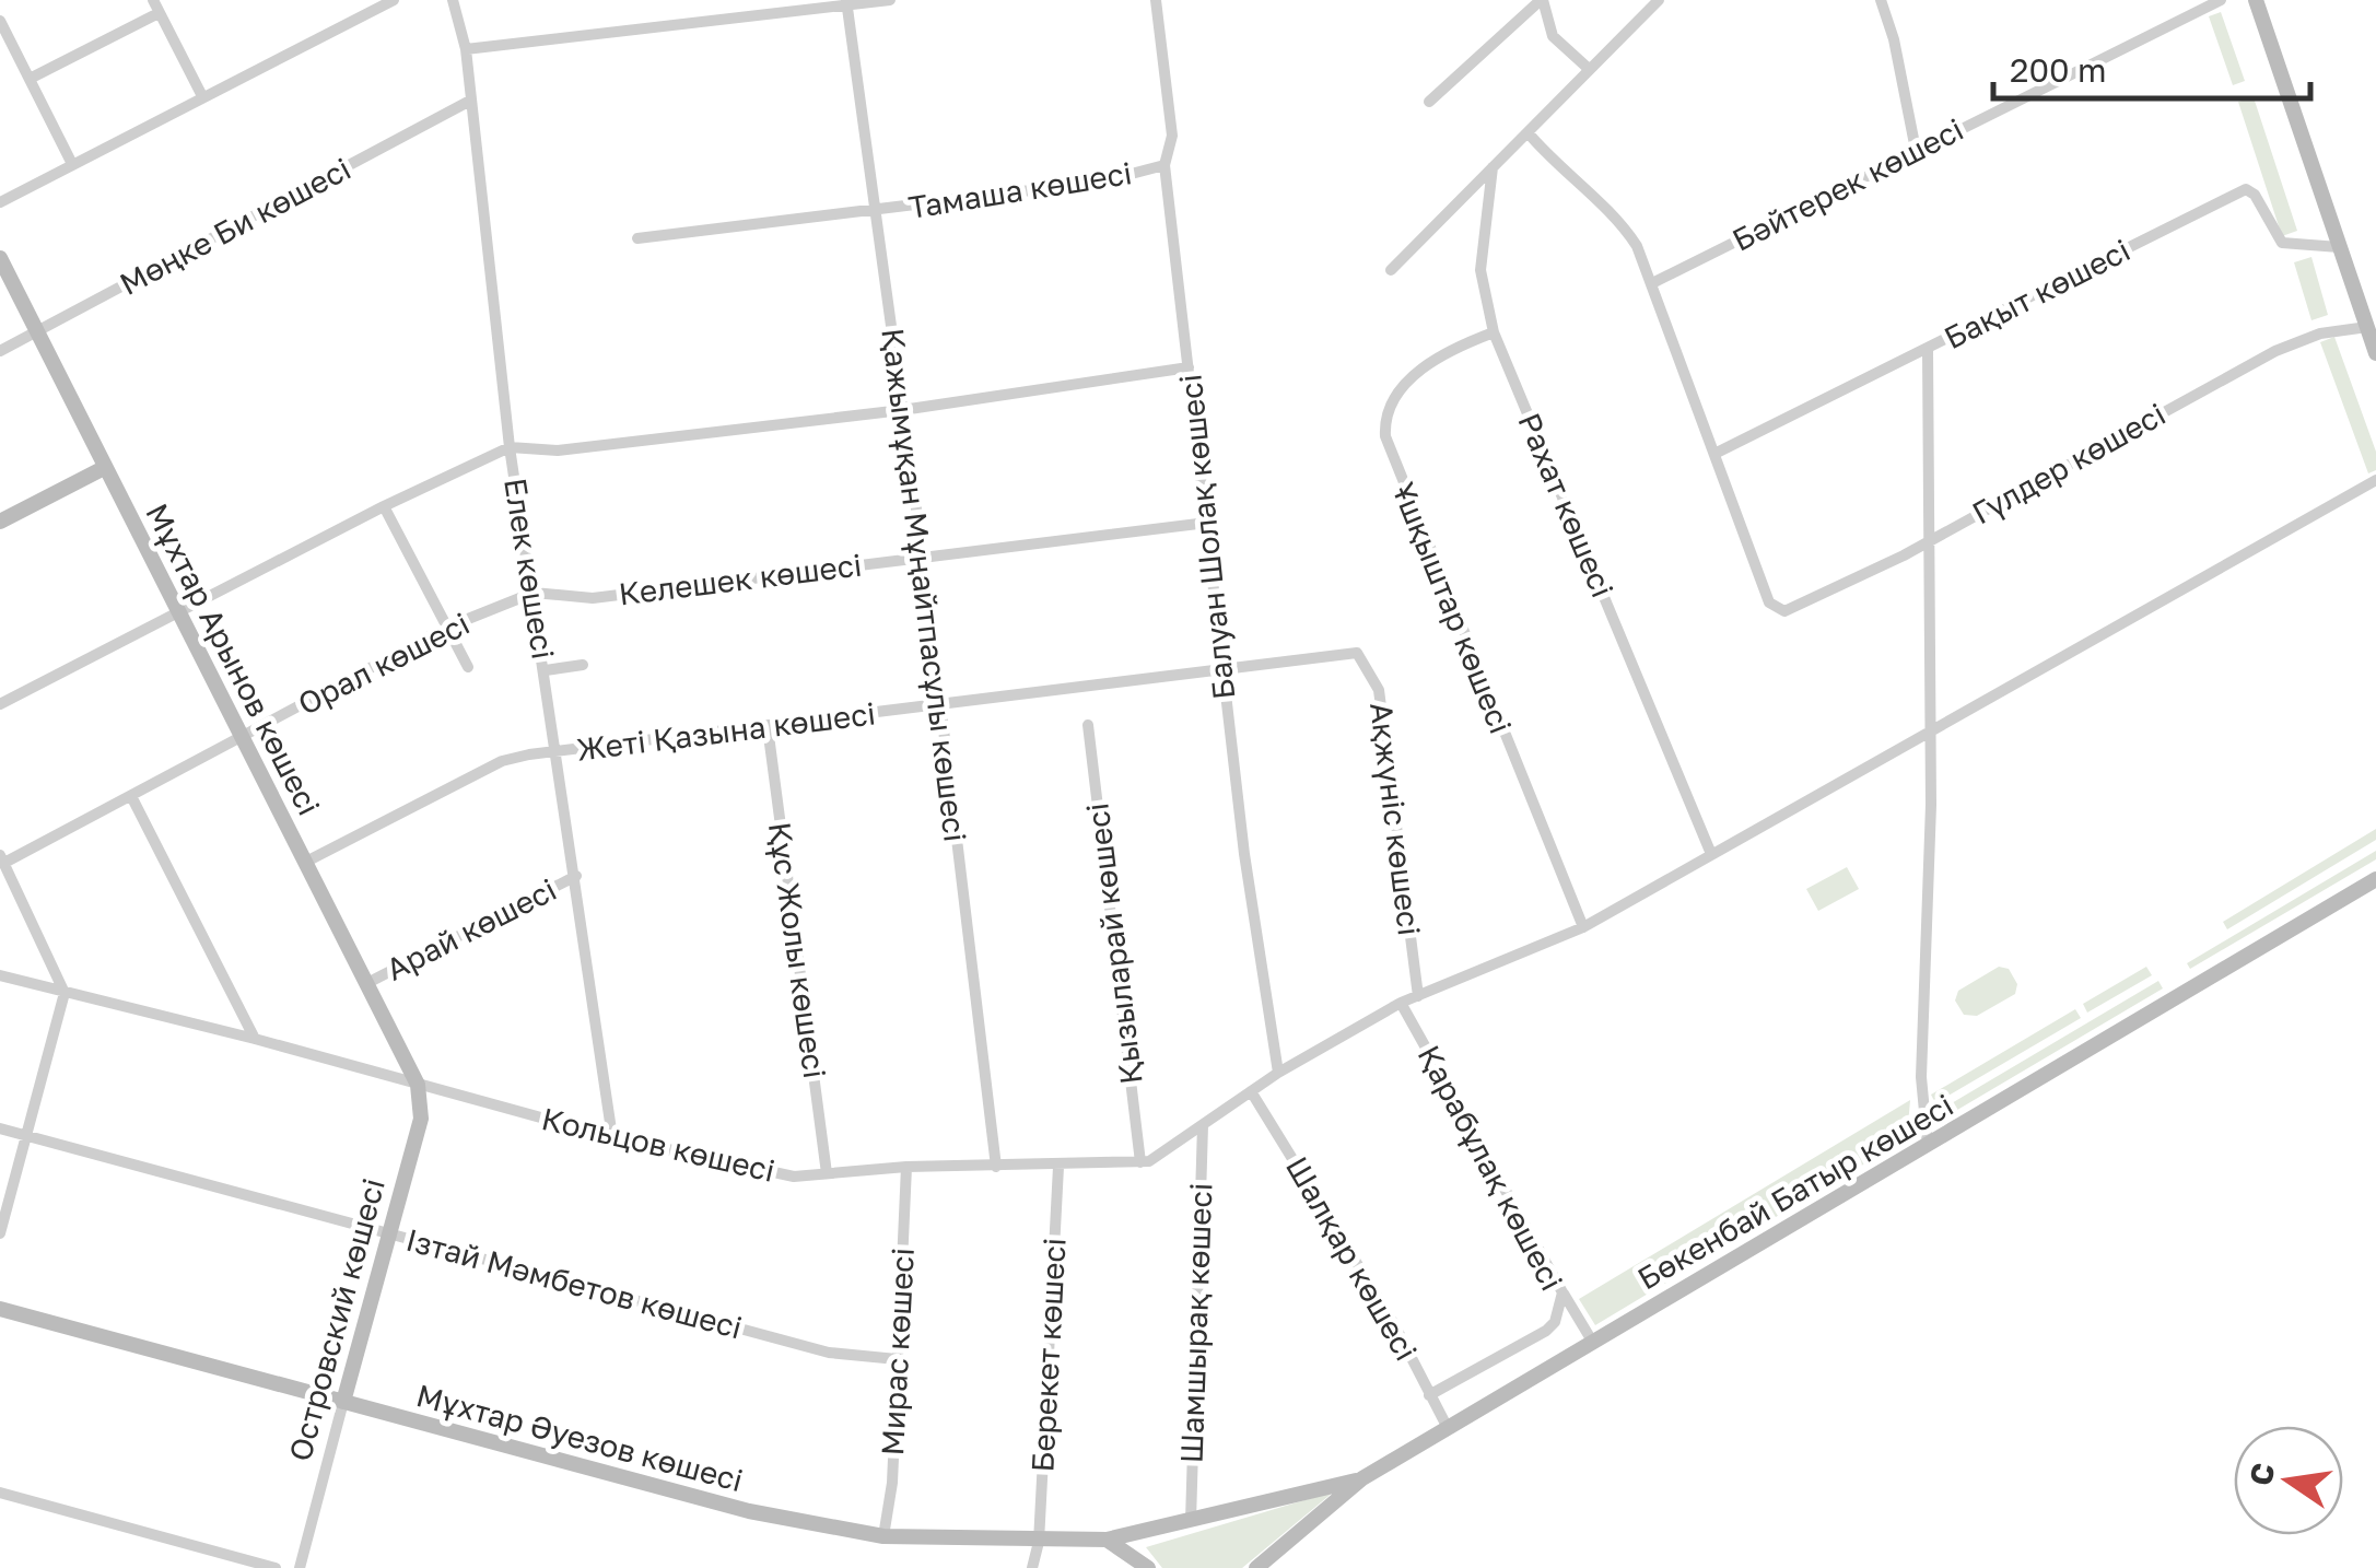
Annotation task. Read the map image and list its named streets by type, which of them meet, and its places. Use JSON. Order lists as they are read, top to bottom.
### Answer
{
  "streets": {
    "street": [
      "Бәйтерек көшесі",
      "Тамаша көшесі",
      "Мөңке Би көшесі",
      "Бақыт көшесі",
      "Гүлдер көшесі",
      "Рахат көшесі",
      "Балуан Шолақ көшесі",
      "Елек көшесі",
      "Келешек көшесі",
      "Қажымұқан Мұңайтпасұлы көшесі",
      "Ұшқыштар көшесі",
      "Мұхтар Арынов көшесі",
      "Орал көшесі",
      "Жеті Қазына көшесі",
      "Ақжүніс көшесі",
      "Арай көшесі",
      "Қызыларай көшесі",
      "Құс Жолы көшесі",
      "Кольцов көшесі",
      "Қарабұлақ көшесі",
      "Бөкенбай Батыр көшесі",
      "Шалқар көшесі",
      "Ізтай Мәмбетов көшесі",
      "Островский көшесі",
      "Шамшырақ көшесі",
      "Мирас көшесі",
      "Берекет көшесі",
      "Мұхтар Әуезов көшесі"
    ]
  },
  "crossings": [
    ["Тамаша көшесі", "Балуан Шолақ көшесі"],
    ["Тамаша көшесі", "Қажымұқан Мұңайтпасұлы көшесі"],
    ["Мөңке Би көшесі", "Елек көшесі"],
    ["Мөңке Би көшесі", "Мұхтар Арынов көшесі"],
    ["Бақыт көшесі", "Гүлдер көшесі"],
    ["Рахат көшесі", "Ұшқыштар көшесі"],
    ["Рахат көшесі", "Кольцов көшесі"],
    ["Балуан Шолақ көшесі", "Келешек көшесі"],
    ["Балуан Шолақ көшесі", "Жеті Қазына көшесі"],
    ["Балуан Шолақ көшесі", "Ақжүніс көшесі"],
    ["Балуан Шолақ көшесі", "Кольцов көшесі"],
    ["Елек көшесі", "Келешек көшесі"],
    ["Елек көшесі", "Орал көшесі"],
    ["Елек көшесі", "Жеті Қазына көшесі"],
    ["Елек көшесі", "Арай көшесі"],
    ["Елек көшесі", "Кольцов көшесі"],
    ["Келешек көшесі", "Қажымұқан Мұңайтпасұлы көшесі"],
    ["Келешек көшесі", "Орал көшесі"],
    ["Қажымұқан Мұңайтпасұлы көшесі", "Жеті Қазына көшесі"],
    ["Қажымұқан Мұңайтпасұлы көшесі", "Кольцов көшесі"],
    ["Ұшқыштар көшесі", "Кольцов көшесі"],
    ["Мұхтар Арынов көшесі", "Орал көшесі"],
    ["Мұхтар Арынов көшесі", "Жеті Қазына көшесі"],
    ["Мұхтар Арынов көшесі", "Арай көшесі"],
    ["Мұхтар Арынов көшесі", "Кольцов көшесі"],
    ["Мұхтар Арынов көшесі", "Островский көшесі"],
    ["Жеті Қазына көшесі", "Ақжүніс көшесі"],
    ["Жеті Қазына көшесі", "Құс Жолы көшесі"],
    ["Ақжүніс көшесі", "Кольцов көшесі"],
    ["Қызыларай көшесі", "Кольцов көшесі"],
    ["Құс Жолы көшесі", "Кольцов көшесі"],
    ["Кольцов көшесі", "Қарабұлақ көшесі"],
    ["Кольцов көшесі", "Шалқар көшесі"],
    ["Кольцов көшесі", "Островский көшесі"],
    ["Кольцов көшесі", "Шамшырақ көшесі"],
    ["Кольцов көшесі", "Мирас көшесі"],
    ["Кольцов көшесі", "Берекет көшесі"],
    ["Қарабұлақ көшесі", "Шалқар көшесі"],
    ["Бөкенбай Батыр көшесі", "Шалқар көшесі"],
    ["Бөкенбай Батыр көшесі", "Мұхтар Әуезов көшесі"],
    ["Ізтай Мәмбетов көшесі", "Островский көшесі"],
    ["Ізтай Мәмбетов көшесі", "Мирас көшесі"],
    ["Островский көшесі", "Мұхтар Әуезов көшесі"],
    ["Шамшырақ көшесі", "Мұхтар Әуезов көшесі"],
    ["Мирас көшесі", "Мұхтар Әуезов көшесі"],
    ["Берекет көшесі", "Мұхтар Әуезов көшесі"]
  ],
  "scale_bar": "200 m",
  "north": "left"
}
